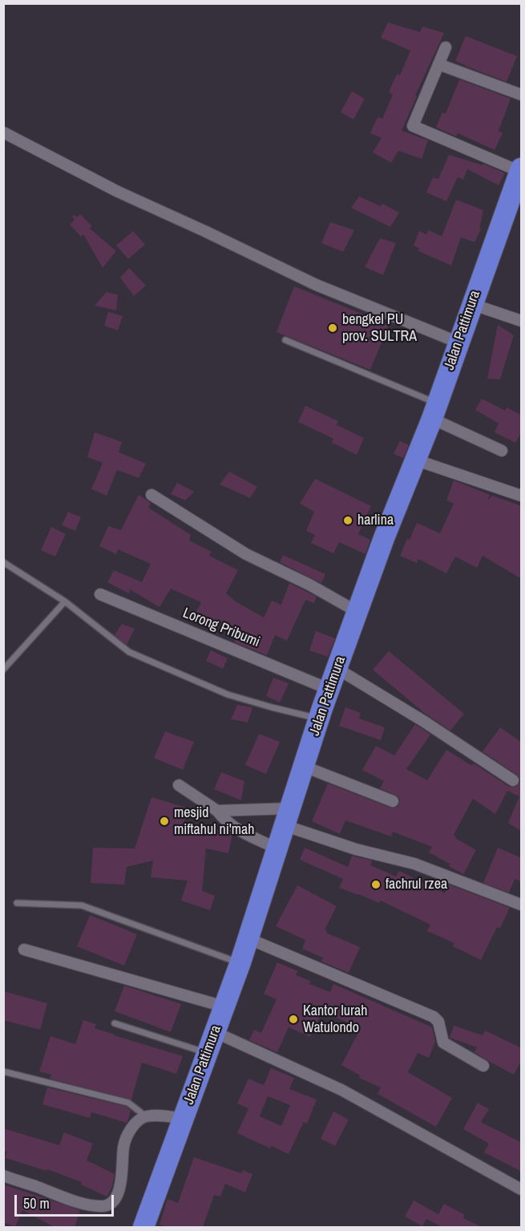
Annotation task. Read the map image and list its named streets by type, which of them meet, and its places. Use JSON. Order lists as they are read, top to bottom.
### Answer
{
  "streets": {
    "highway": ["Jalan Pattimura"],
    "street": ["Lorong Pribumi"]
  },
  "crossings": [
    ["Jalan Pattimura", "Lorong Pribumi"]
  ],
  "places": [
    "bengkel PU prov. SULTRA",
    "harlina",
    "mesjid miftahul ni'mah",
    "fachrul rzea",
    "Kantor lurah Watulondo"
  ],
  "scale_bar": "50 m"
}
